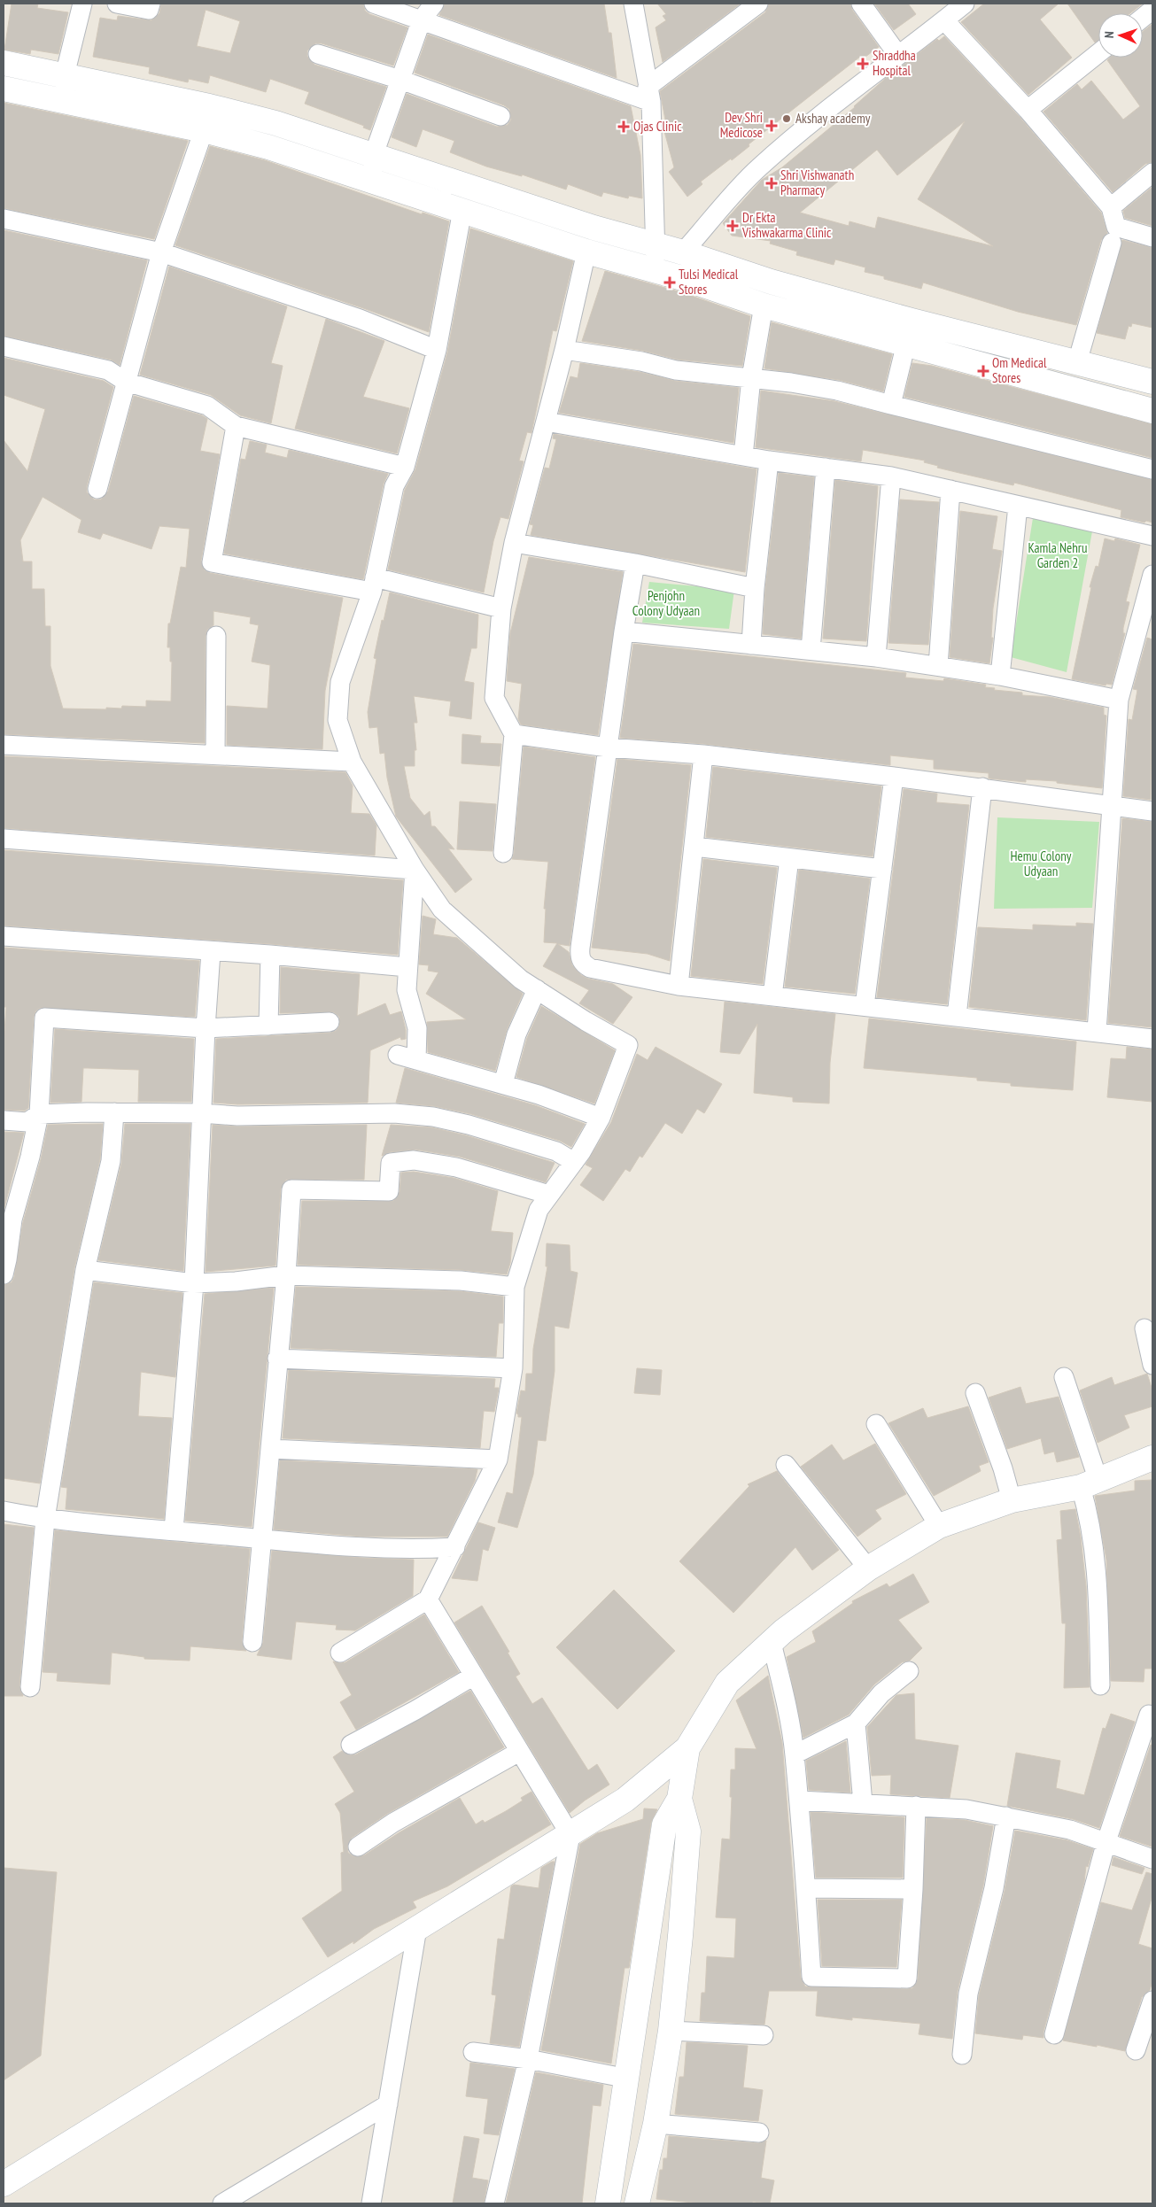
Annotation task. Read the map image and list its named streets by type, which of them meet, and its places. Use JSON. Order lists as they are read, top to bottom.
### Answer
{
  "parks": ["Kamla Nehru Garden 2", "Penjohn Colony Udyaan", "Hemu Colony Udyaan"],
  "places": {
    "health": [
      "Shraddha Hospital",
      "Dev Shri Medicose",
      "Ojas Clinic",
      "Shri Vishwanath Pharmacy",
      "Dr Ekta Vishwakarma Clinic",
      "Tulsi Medical Stores",
      "Om Medical Stores"
    ],
    "other": ["Akshay academy"]
  },
  "north": "left"
}
